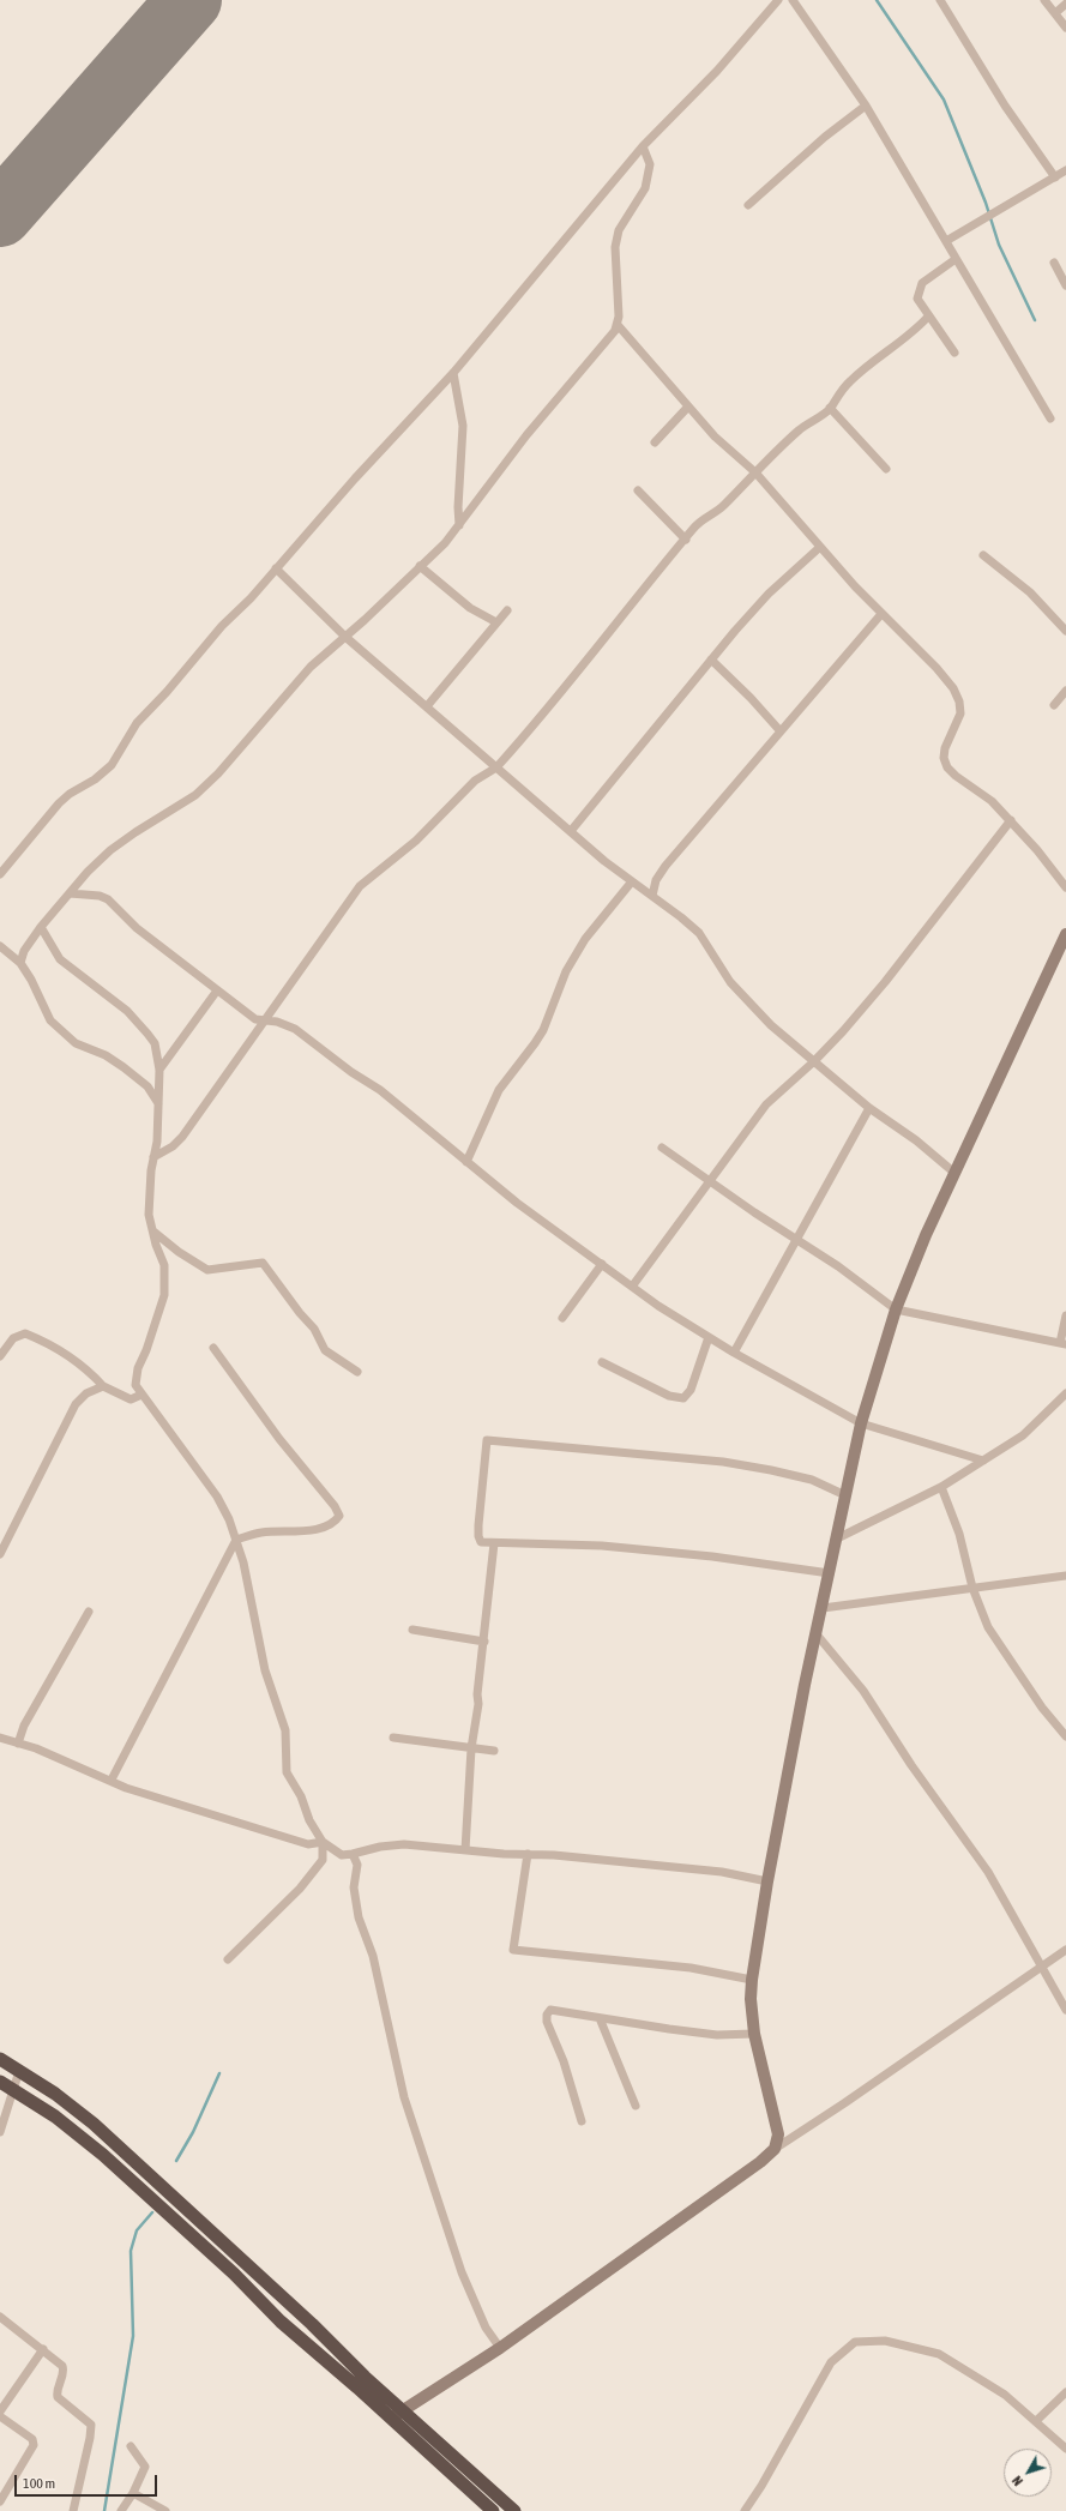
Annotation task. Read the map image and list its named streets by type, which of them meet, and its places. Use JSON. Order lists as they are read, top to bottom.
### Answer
{
  "scale_bar": "100 m",
  "north": "bottom left"
}
